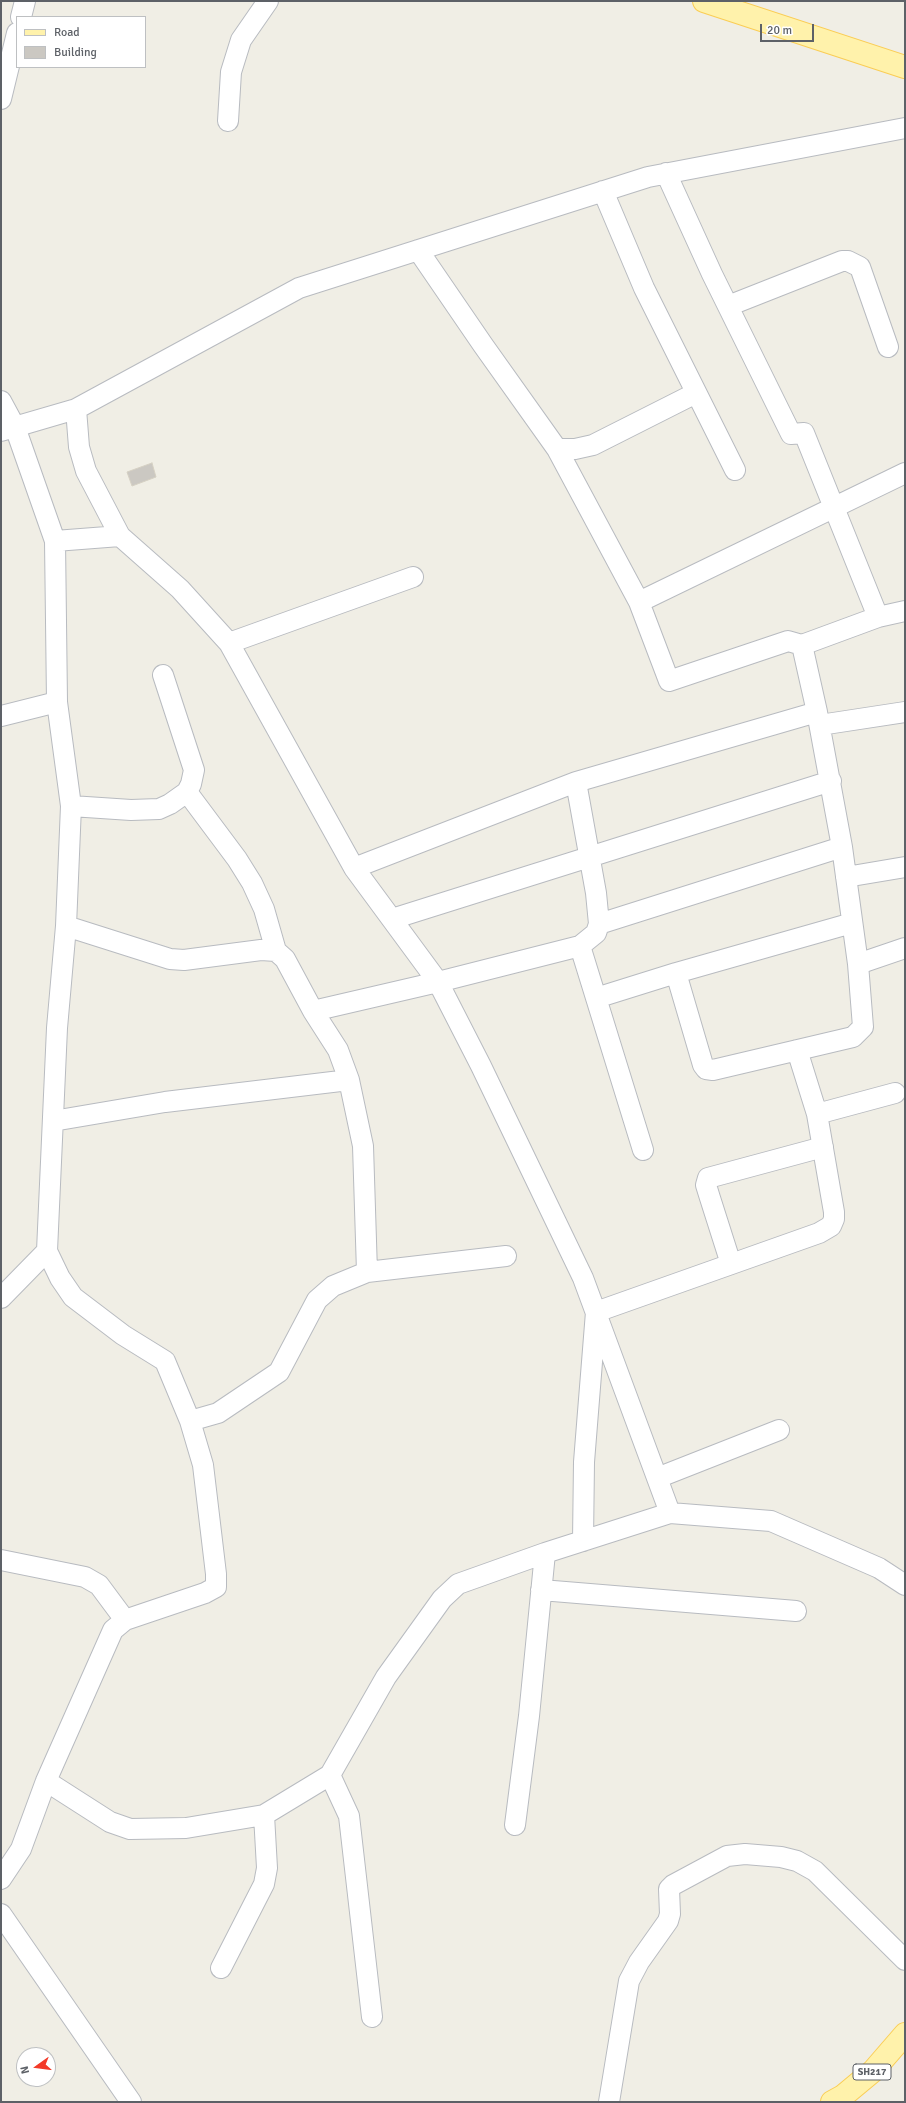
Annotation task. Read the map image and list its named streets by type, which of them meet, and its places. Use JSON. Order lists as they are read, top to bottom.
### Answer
{
  "streets": {
    "main road": ["SH217"]
  },
  "legend": ["Road", "Building"],
  "scale_bar": "20 m",
  "north": "left"
}
